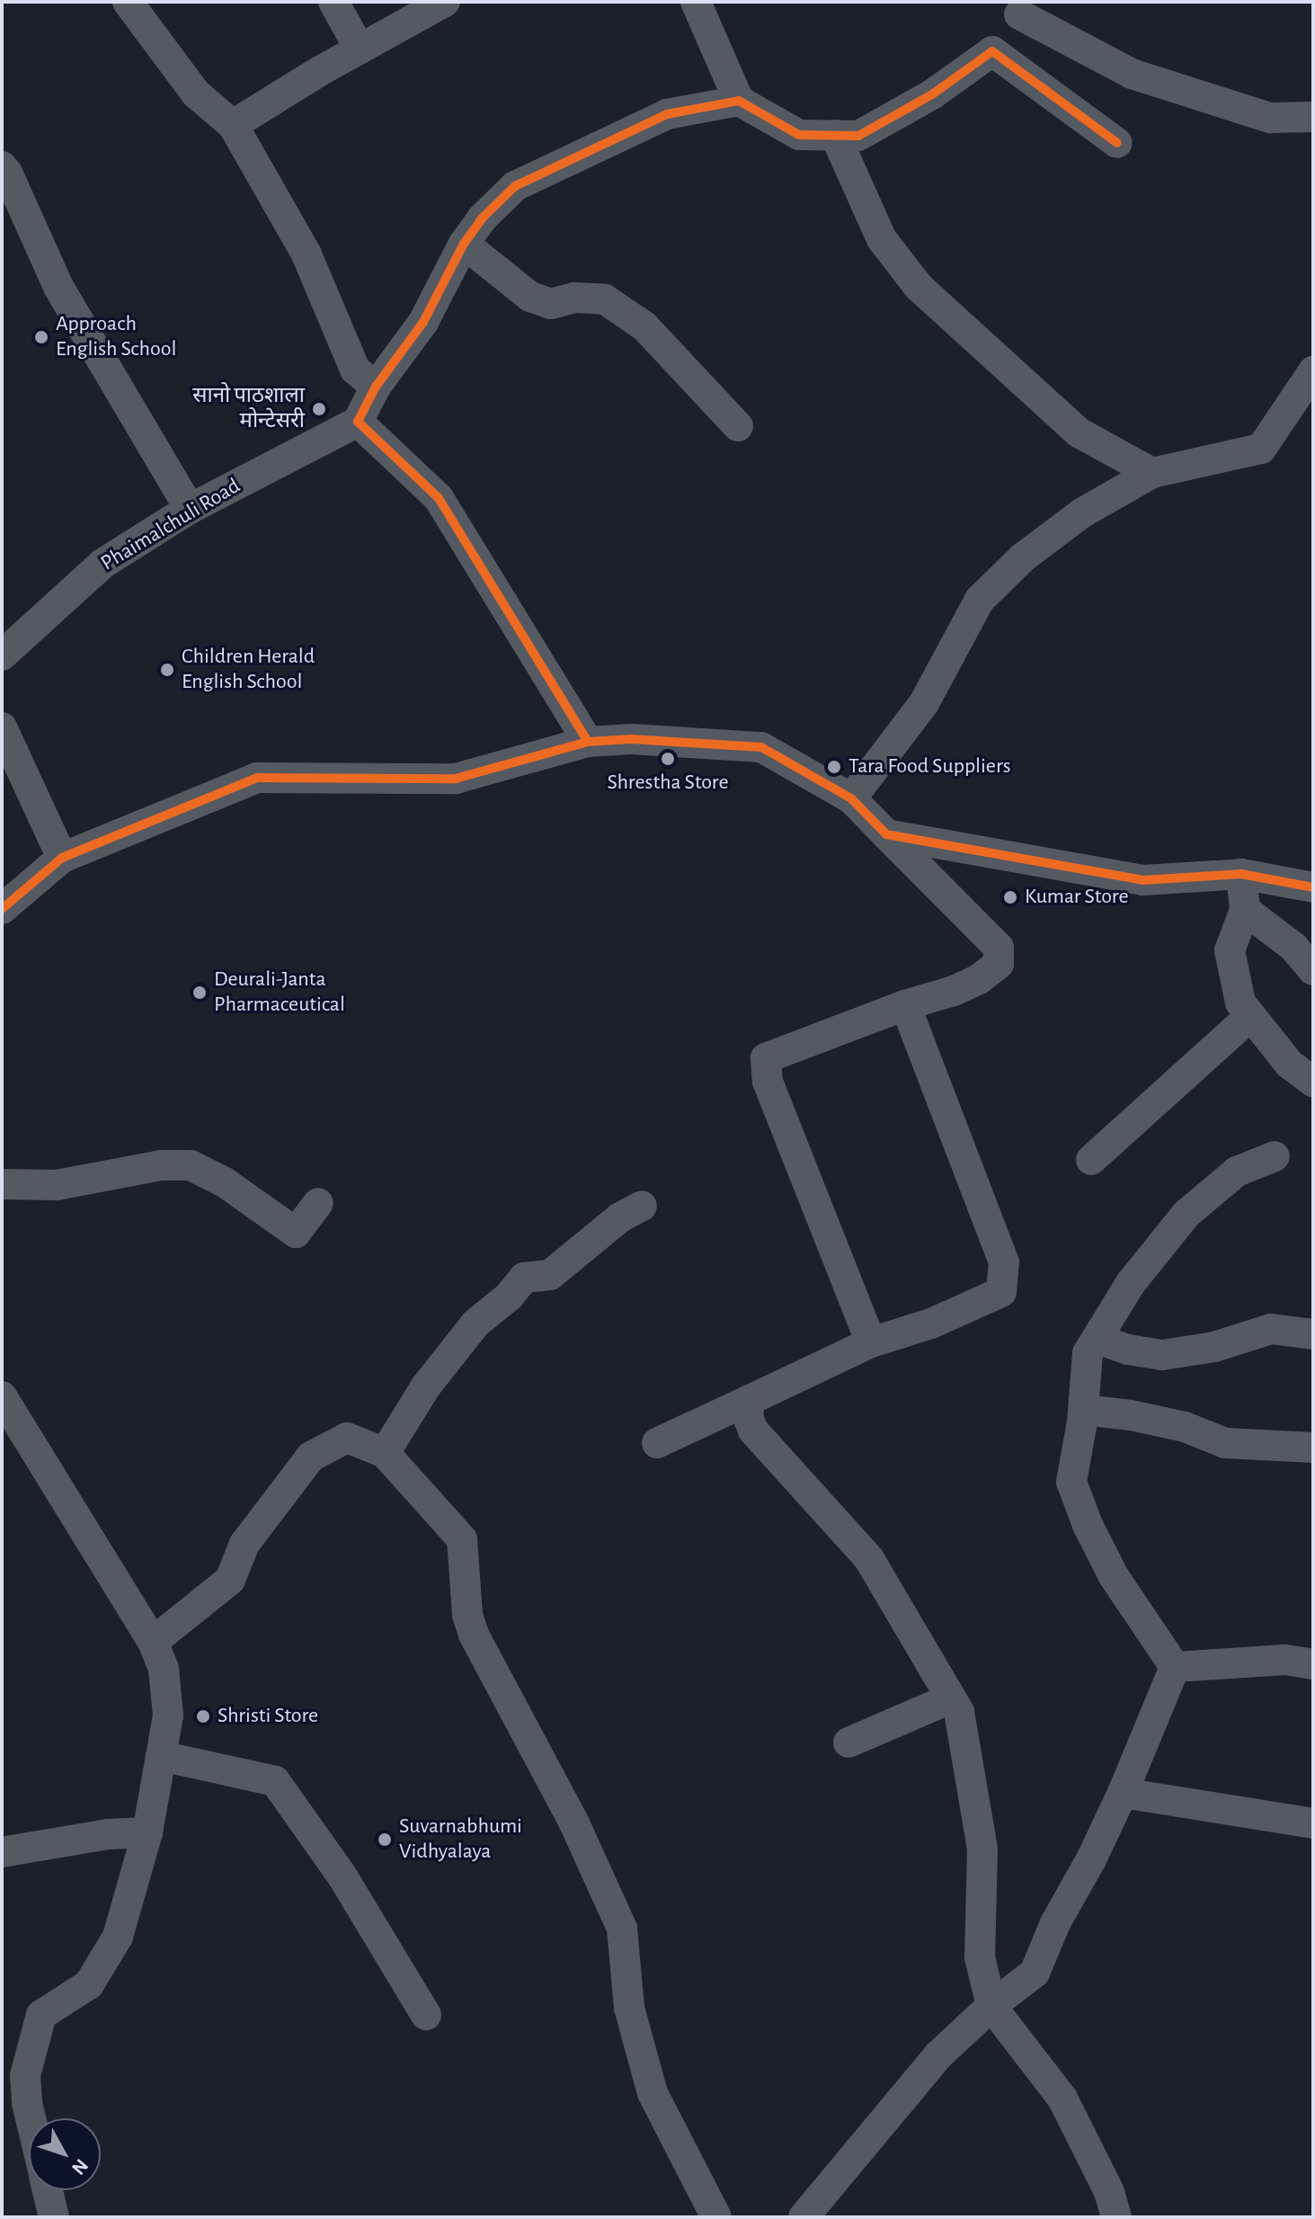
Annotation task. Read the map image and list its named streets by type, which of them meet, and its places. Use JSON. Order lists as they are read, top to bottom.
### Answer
{
  "streets": {
    "street": ["Phaimalchuli Road"]
  },
  "places": [
    "Approach English School",
    "सानो पाठशाला मोन्टेसरी",
    "Children Herald English School",
    "Shrestha Store",
    "Tara Food Suppliers",
    "Kumar Store",
    "Deurali-Janta Pharmaceutical",
    "Shristi Store",
    "Suvarnabhumi Vidhyalaya"
  ],
  "north": "bottom right"
}
